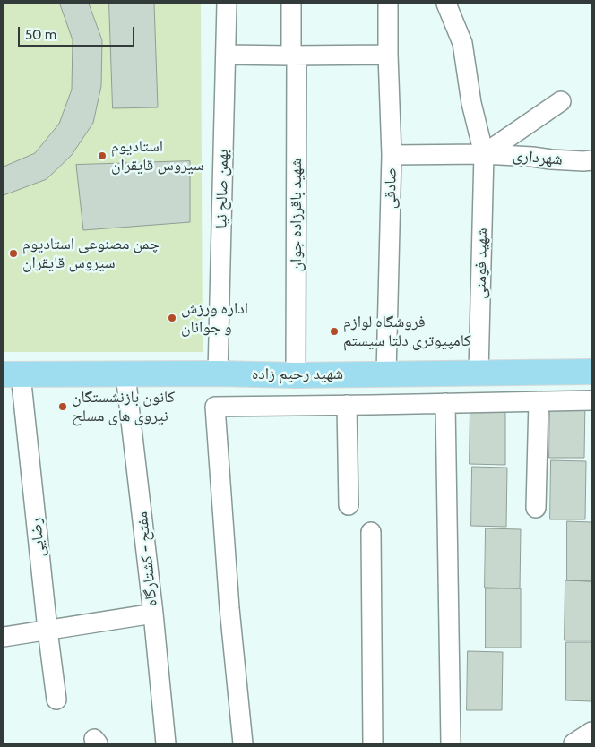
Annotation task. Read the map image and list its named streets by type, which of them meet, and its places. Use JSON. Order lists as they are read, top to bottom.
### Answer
{
  "streets": {
    "main road": ["شهید رحیم زاده"],
    "street": [
      "شهرداری",
      "صادقی",
      "بهمن صالح نیا",
      "شهید باقرزاده جوان",
      "شهید فومنی",
      "رضایی",
      "مفتح - کشتارگاه"
    ]
  },
  "crossings": [
    ["شهرداری", "صادقی"],
    ["شهرداری", "شهید فومنی"],
    ["صادقی", "شهید رحیم زاده"],
    ["بهمن صالح نیا", "شهید رحیم زاده"],
    ["شهید باقرزاده جوان", "شهید رحیم زاده"],
    ["شهید فومنی", "شهید رحیم زاده"],
    ["شهید رحیم زاده", "رضایی"],
    ["شهید رحیم زاده", "مفتح - کشتارگاه"]
  ],
  "places": [
    "استادیوم سیروس قایقران",
    "چمن مصنوعی استادیوم سیروس قایقران",
    "اداره ورزش و جوانان",
    "فروشگاه لوازم کامپیوتری دلتا سیستم",
    "کانون بازنشستگان نیروی های مسلح"
  ],
  "scale_bar": "50 m"
}
